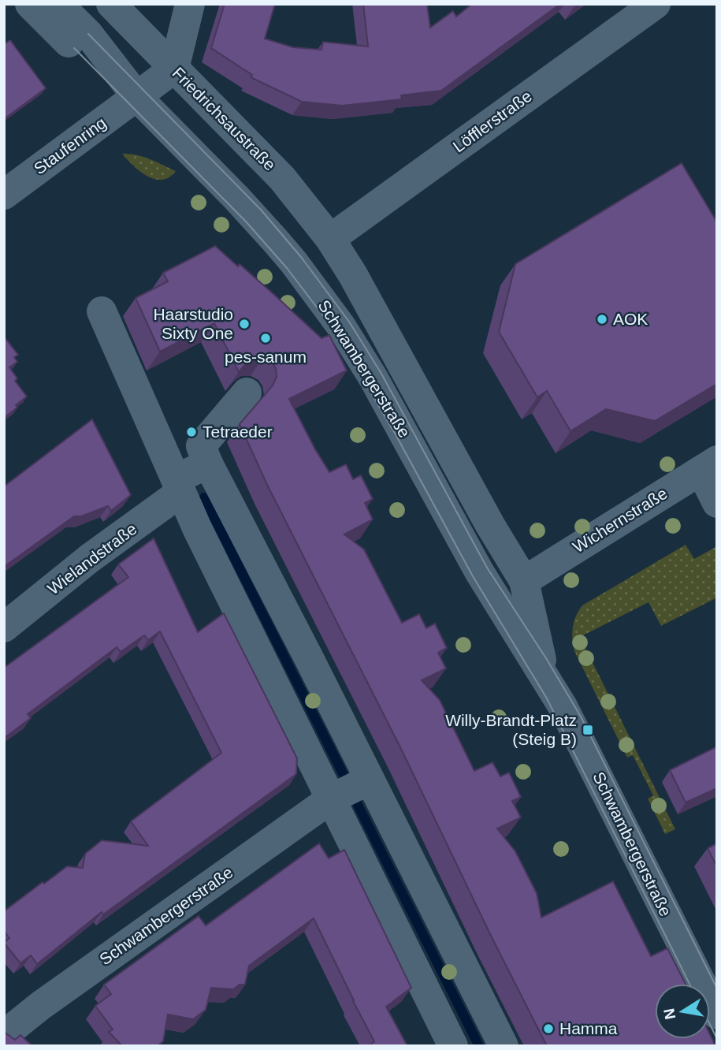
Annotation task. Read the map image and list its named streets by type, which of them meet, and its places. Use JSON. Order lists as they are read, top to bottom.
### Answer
{
  "streets": {
    "street": [
      "Friedrichsaustraße",
      "Löfflerstraße",
      "Staufenring",
      "Schwambergerstraße",
      "Wichernstraße",
      "Wielandstraße"
    ]
  },
  "crossings": [
    ["Friedrichsaustraße", "Löfflerstraße"],
    ["Friedrichsaustraße", "Staufenring"],
    ["Friedrichsaustraße", "Schwambergerstraße"],
    ["Löfflerstraße", "Schwambergerstraße"],
    ["Staufenring", "Schwambergerstraße"],
    ["Schwambergerstraße", "Wichernstraße"]
  ],
  "places": {
    "other": [
      "AOK",
      "Haarstudio Sixty One",
      "pes-sanum",
      "Tetraeder",
      "Hamma"
    ],
    "transit": ["Willy-Brandt-Platz (Steig B)"]
  },
  "north": "left"
}
